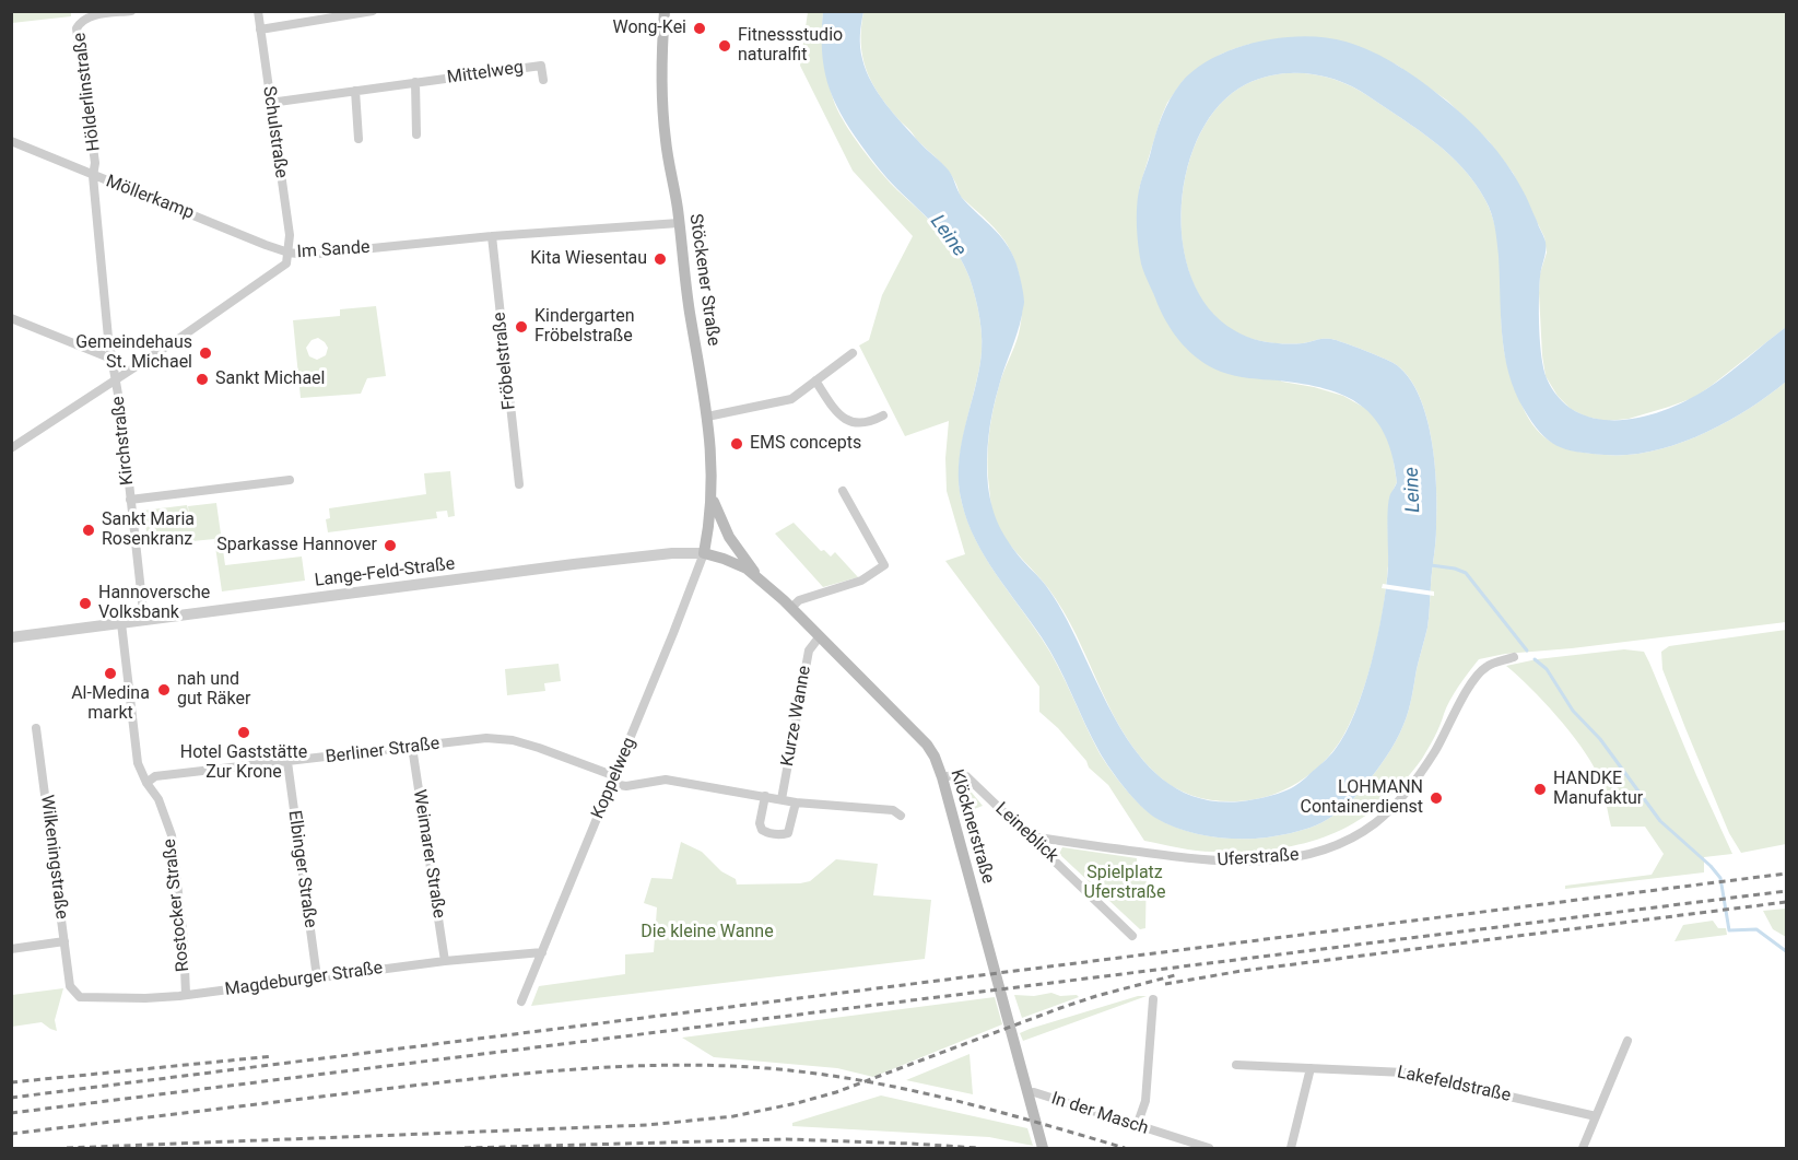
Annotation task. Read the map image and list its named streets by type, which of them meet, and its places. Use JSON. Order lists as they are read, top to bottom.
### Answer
{
  "streets": {
    "main road": ["Stöckener Straße", "Lange-Feld-Straße", "Klöcknerstraße"],
    "street": [
      "Mittelweg",
      "Hölderlinstraße",
      "Schulstraße",
      "Möllerkamp",
      "Im Sande",
      "Fröbelstraße",
      "Kirchstraße",
      "Kurze Wanne",
      "Berliner Straße",
      "Koppelweg",
      "Leineblick",
      "Weimarer Straße",
      "Wilkeningstraße",
      "Uferstraße",
      "Elbinger Straße",
      "Rostocker Straße",
      "Magdeburger Straße",
      "Lakefeldstraße",
      "In der Masch"
    ]
  },
  "crossings": [
    ["Mittelweg", "Schulstraße"],
    ["Hölderlinstraße", "Möllerkamp"],
    ["Hölderlinstraße", "Kirchstraße"],
    ["Schulstraße", "Möllerkamp"],
    ["Schulstraße", "Im Sande"],
    ["Möllerkamp", "Im Sande"],
    ["Möllerkamp", "Kirchstraße"],
    ["Im Sande", "Stöckener Straße"],
    ["Im Sande", "Fröbelstraße"],
    ["Im Sande", "Kirchstraße"],
    ["Stöckener Straße", "Lange-Feld-Straße"],
    ["Stöckener Straße", "Koppelweg"],
    ["Kirchstraße", "Lange-Feld-Straße"],
    ["Lange-Feld-Straße", "Koppelweg"],
    ["Lange-Feld-Straße", "Klöcknerstraße"],
    ["Lange-Feld-Straße", "Rostocker Straße"],
    ["Kurze Wanne", "Klöcknerstraße"],
    ["Berliner Straße", "Koppelweg"],
    ["Berliner Straße", "Weimarer Straße"],
    ["Berliner Straße", "Elbinger Straße"],
    ["Berliner Straße", "Rostocker Straße"],
    ["Koppelweg", "Magdeburger Straße"],
    ["Klöcknerstraße", "Leineblick"],
    ["Klöcknerstraße", "In der Masch"],
    ["Leineblick", "Uferstraße"],
    ["Weimarer Straße", "Magdeburger Straße"],
    ["Wilkeningstraße", "Magdeburger Straße"],
    ["Elbinger Straße", "Magdeburger Straße"],
    ["Rostocker Straße", "Magdeburger Straße"]
  ],
  "water": ["Leine"],
  "parks": ["Spielplatz Uferstraße", "Die kleine Wanne"],
  "places": [
    "Wong-Kei",
    "Fitnessstudio naturalfit",
    "Kita Wiesentau",
    "Kindergarten Fröbelstraße",
    "Gemeindehaus St. Michael",
    "Sankt Michael",
    "EMS concepts",
    "Sankt Maria Rosenkranz",
    "Sparkasse Hannover",
    "Hannoversche Volksbank",
    "Al-Medina markt",
    "nah und gut Räker",
    "Hotel Gaststätte Zur Krone",
    "HANDKE Manufaktur",
    "LOHMANN Containerdienst"
  ]
}
